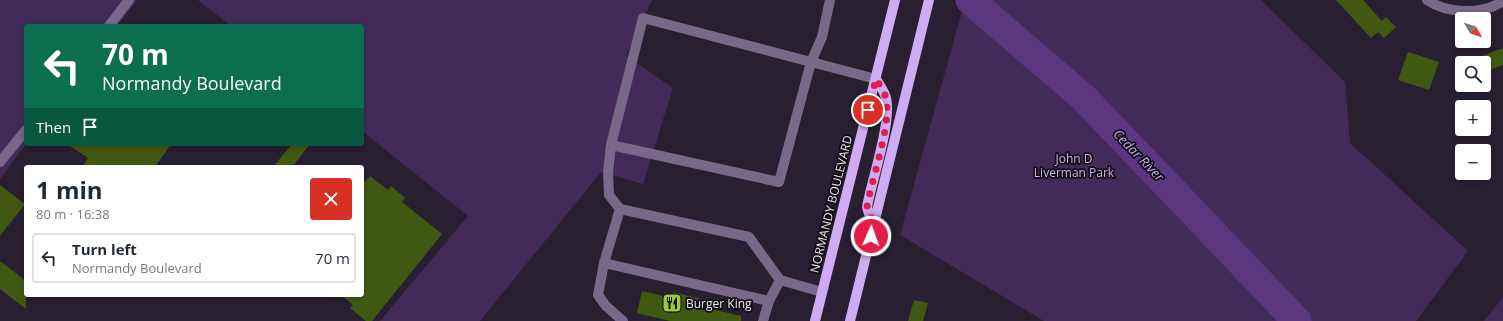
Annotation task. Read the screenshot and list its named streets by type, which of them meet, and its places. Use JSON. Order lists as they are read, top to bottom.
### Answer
{
  "streets": {
    "main road": ["NORMANDY BOULEVARD"]
  },
  "water": ["Cedar River"],
  "parks": ["John D Liverman Park"],
  "places": {
    "restaurant": ["Burger King"]
  },
  "north": "bottom right",
  "page": {
    "map_buttons": ["+", "−"],
    "turn": ["70 m", "Normandy Boulevard"],
    "then": "Then",
    "heading": ["1 min", "80 m · 16:38"],
    "list": [
      {
        "name": "Turn left",
        "note": "Normandy Boulevard",
        "value": "70 m"
      }
    ]
  }
}
